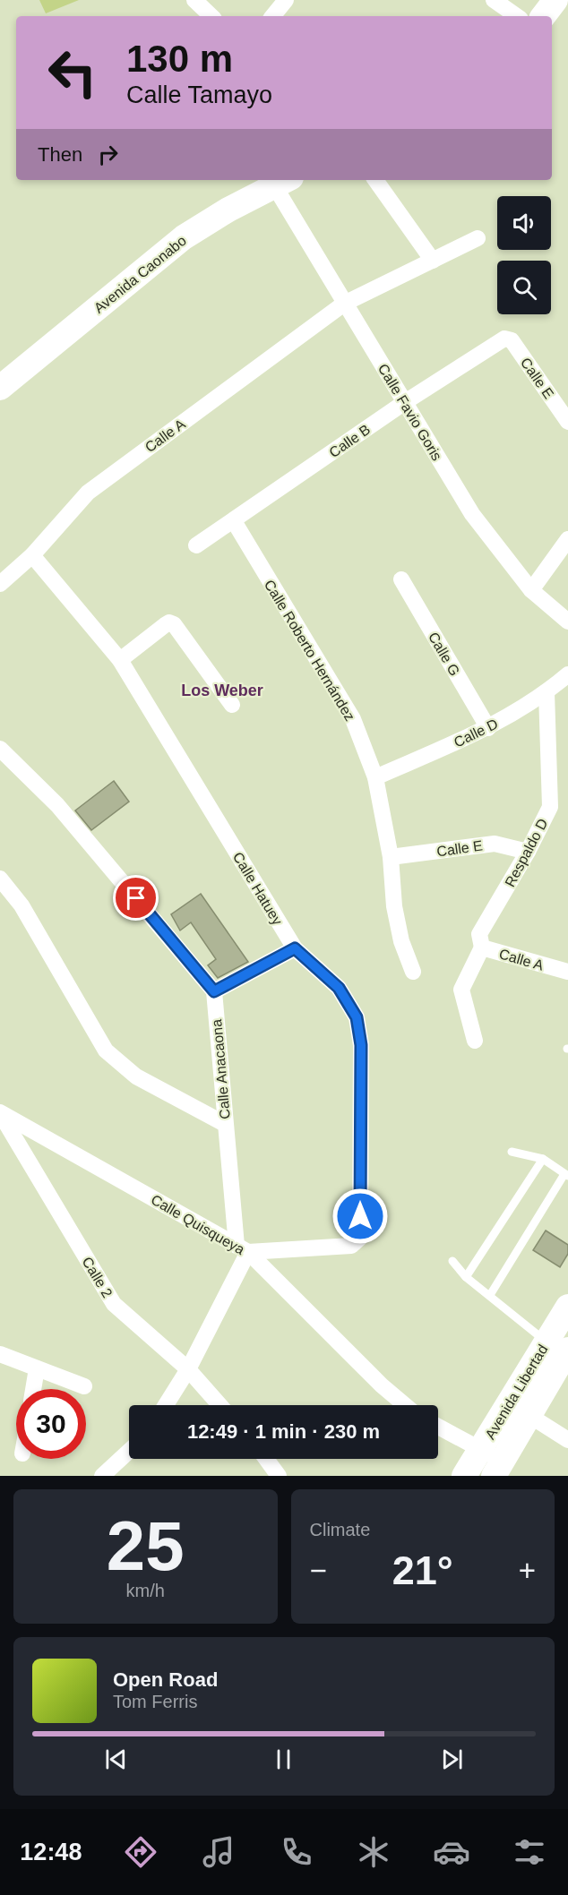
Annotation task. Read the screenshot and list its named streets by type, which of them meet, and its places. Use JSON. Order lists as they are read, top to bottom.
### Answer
{
  "streets": {
    "main road": ["Avenida Caonabo", "Avenida Libertad"],
    "street": [
      "Calle E",
      "Calle Favio Goris",
      "Calle A",
      "Calle B",
      "Calle Roberto Hernández",
      "Calle G",
      "Calle D",
      "Respaldo D",
      "Calle Hatuey",
      "Calle Anacaona",
      "Calle Quisqueya",
      "Calle 2"
    ]
  },
  "crossings": [
    ["Avenida Caonabo", "Calle Favio Goris"],
    ["Calle E", "Calle B"],
    ["Calle E", "Calle Roberto Hernández"],
    ["Calle E", "Respaldo D"],
    ["Calle Favio Goris", "Calle A"],
    ["Calle Favio Goris", "Calle B"],
    ["Calle A", "Respaldo D"],
    ["Calle A", "Calle Hatuey"],
    ["Calle B", "Calle Roberto Hernández"],
    ["Calle Roberto Hernández", "Calle D"],
    ["Calle G", "Calle D"],
    ["Calle D", "Respaldo D"],
    ["Calle Hatuey", "Calle Anacaona"],
    ["Calle Hatuey", "Calle Quisqueya"],
    ["Calle Anacaona", "Calle Quisqueya"],
    ["Calle Quisqueya", "Calle 2"]
  ],
  "districts": ["Los Weber"],
  "page": {
    "turn": ["130 m", "Calle Tamayo"],
    "then": "Then",
    "limit": "30",
    "trip": "12:49 · 1 min · 230 m",
    "tile": [
      ["25", "km/h"],
      "Climate"
    ],
    "heat": ["−", "21°", "+"],
    "song": ["Open Road", "Tom Ferris"],
    "tabs": "12:48"
  }
}
